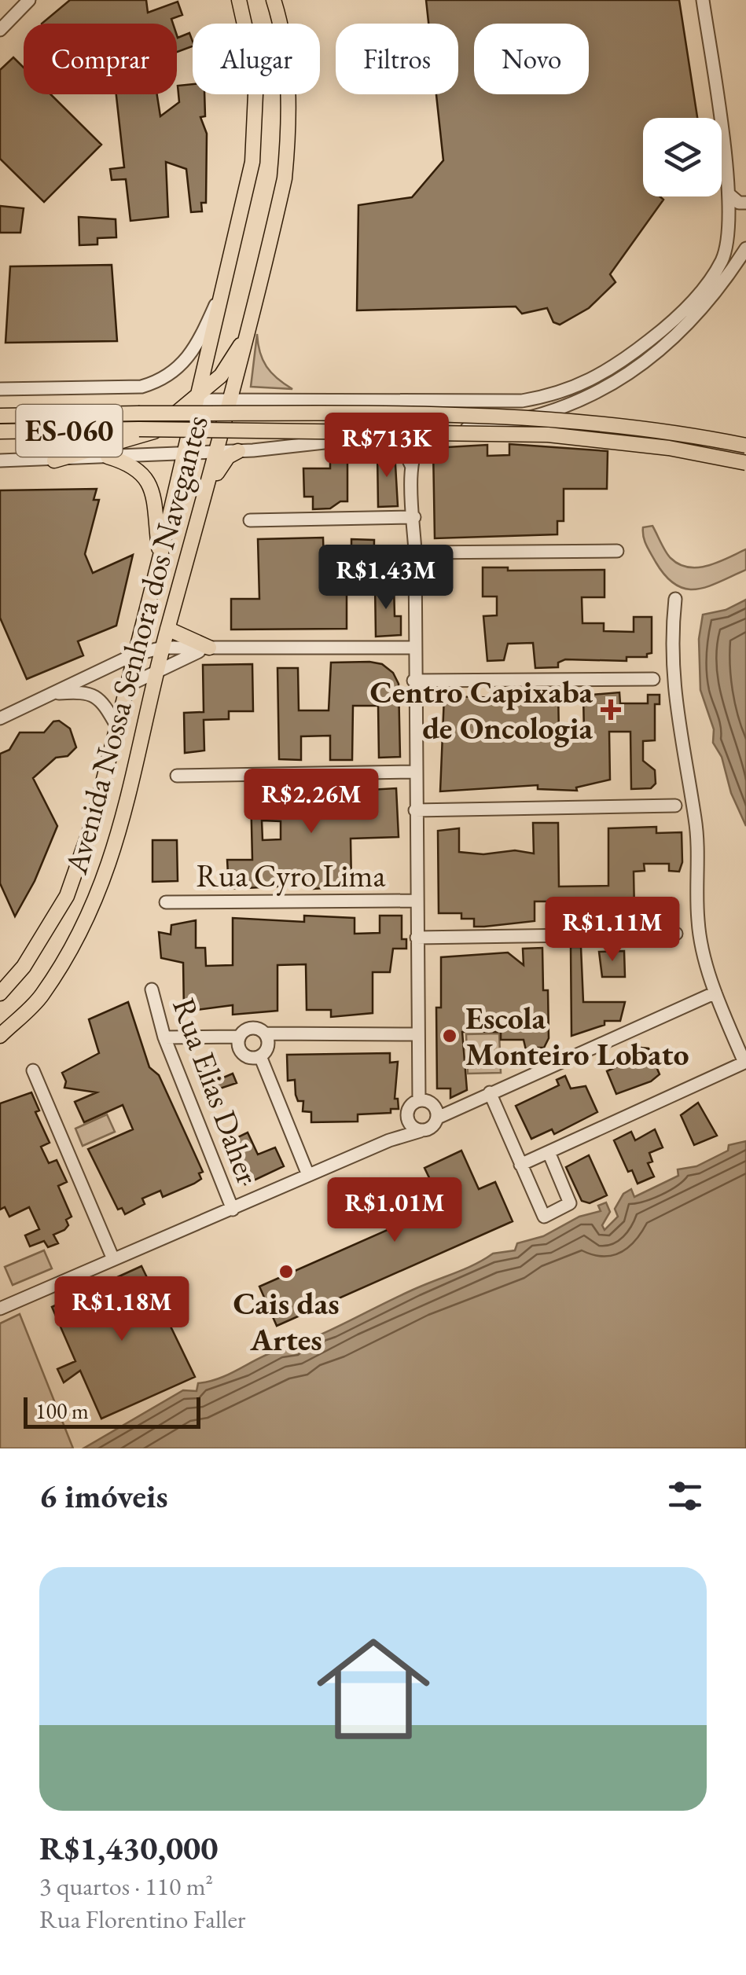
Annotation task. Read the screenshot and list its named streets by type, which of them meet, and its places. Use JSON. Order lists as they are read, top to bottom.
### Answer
{
  "streets": {
    "main road": ["ES-060", "Avenida Nossa Senhora dos Navegantes"],
    "street": ["Rua Cyro Lima", "Rua Elias Daher"]
  },
  "places": {
    "health": ["Centro Capixaba de Oncologia"],
    "other": ["Escola Monteiro Lobato", "Cais das Artes"]
  },
  "scale_bar": "100 m",
  "page": {
    "chip": [
      "Comprar",
      "Alugar",
      "Filtros",
      "Novo"
    ],
    "price": [
      "R$713K",
      "R$1.43M",
      "R$2.26M",
      "R$1.11M",
      "R$1.01M",
      "R$1.18M"
    ],
    "scale": "100 m",
    "heading": "6 imóveis",
    "list": [
      {
        "name": "R$1,430,000",
        "note": "3 quartos · 110 m² · Rua Florentino Faller"
      }
    ]
  }
}
